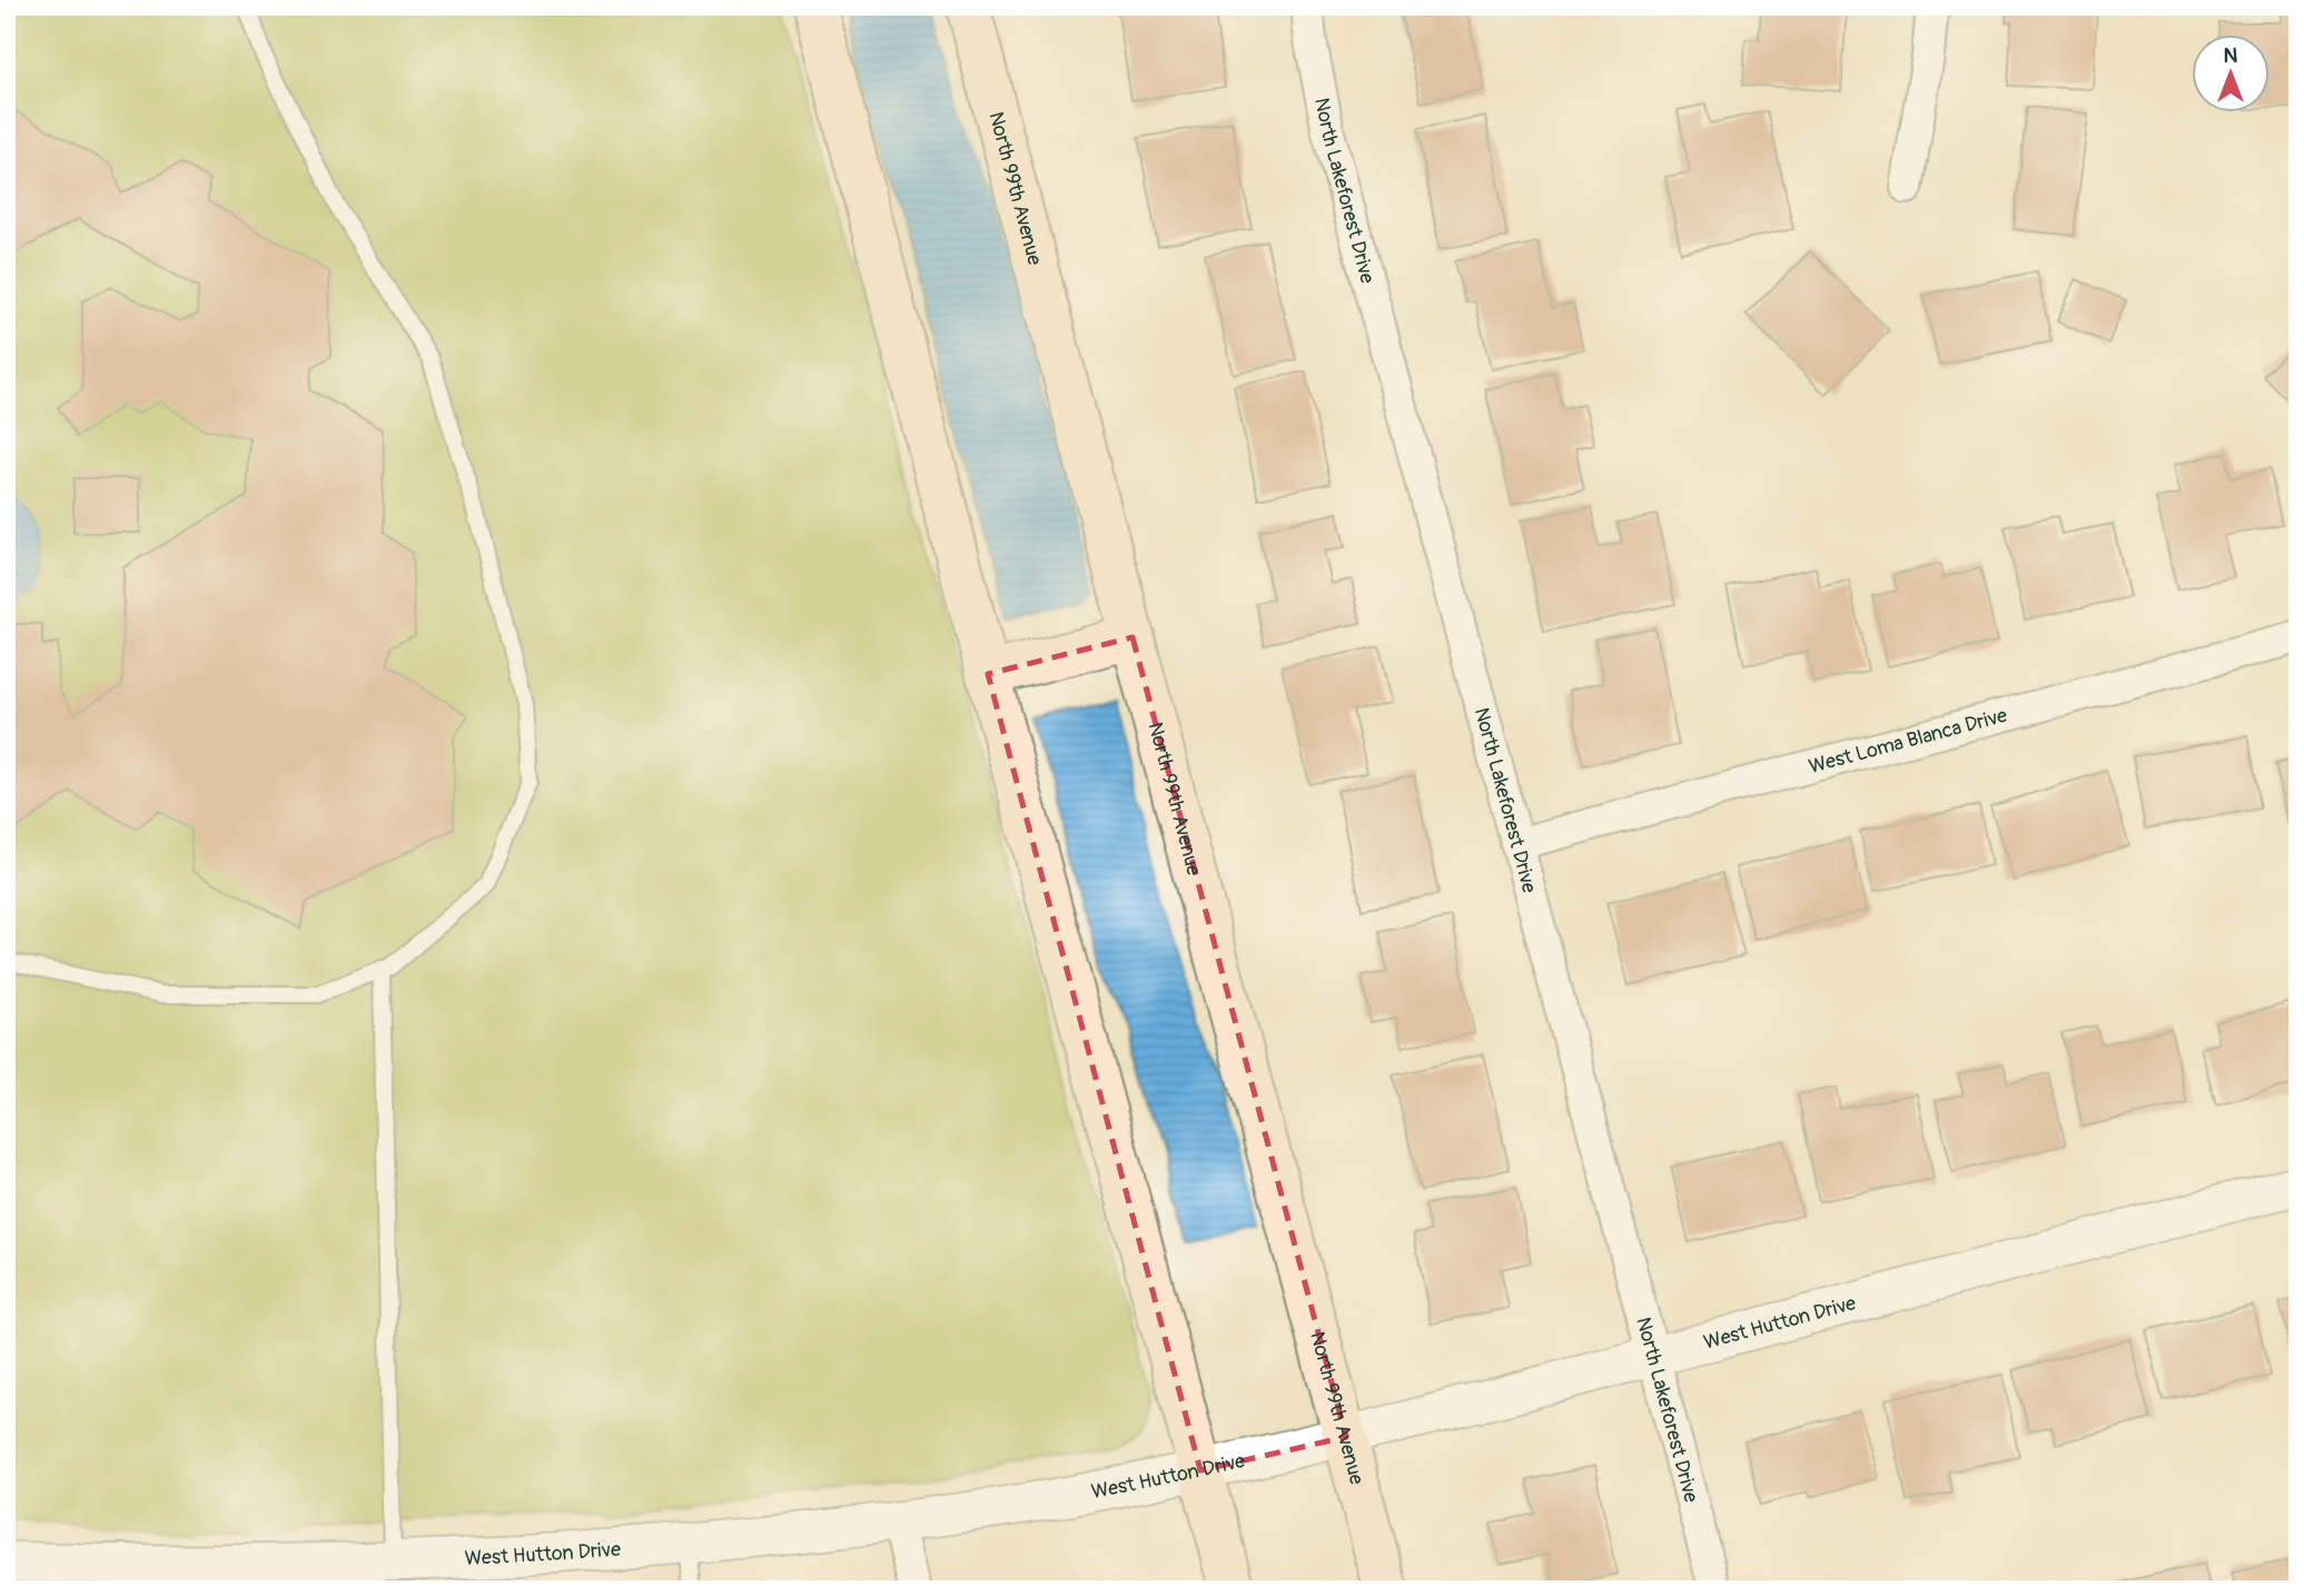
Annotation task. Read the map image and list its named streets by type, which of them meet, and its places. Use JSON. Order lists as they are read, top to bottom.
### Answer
{
  "streets": {
    "main road": ["North 99th Avenue"],
    "street": ["North Lakeforest Drive", "West Loma Blanca Drive", "West Hutton Drive"]
  },
  "crossings": [
    ["North 99th Avenue", "West Hutton Drive"],
    ["North Lakeforest Drive", "West Loma Blanca Drive"],
    ["North Lakeforest Drive", "West Hutton Drive"]
  ],
  "north": "top"
}
